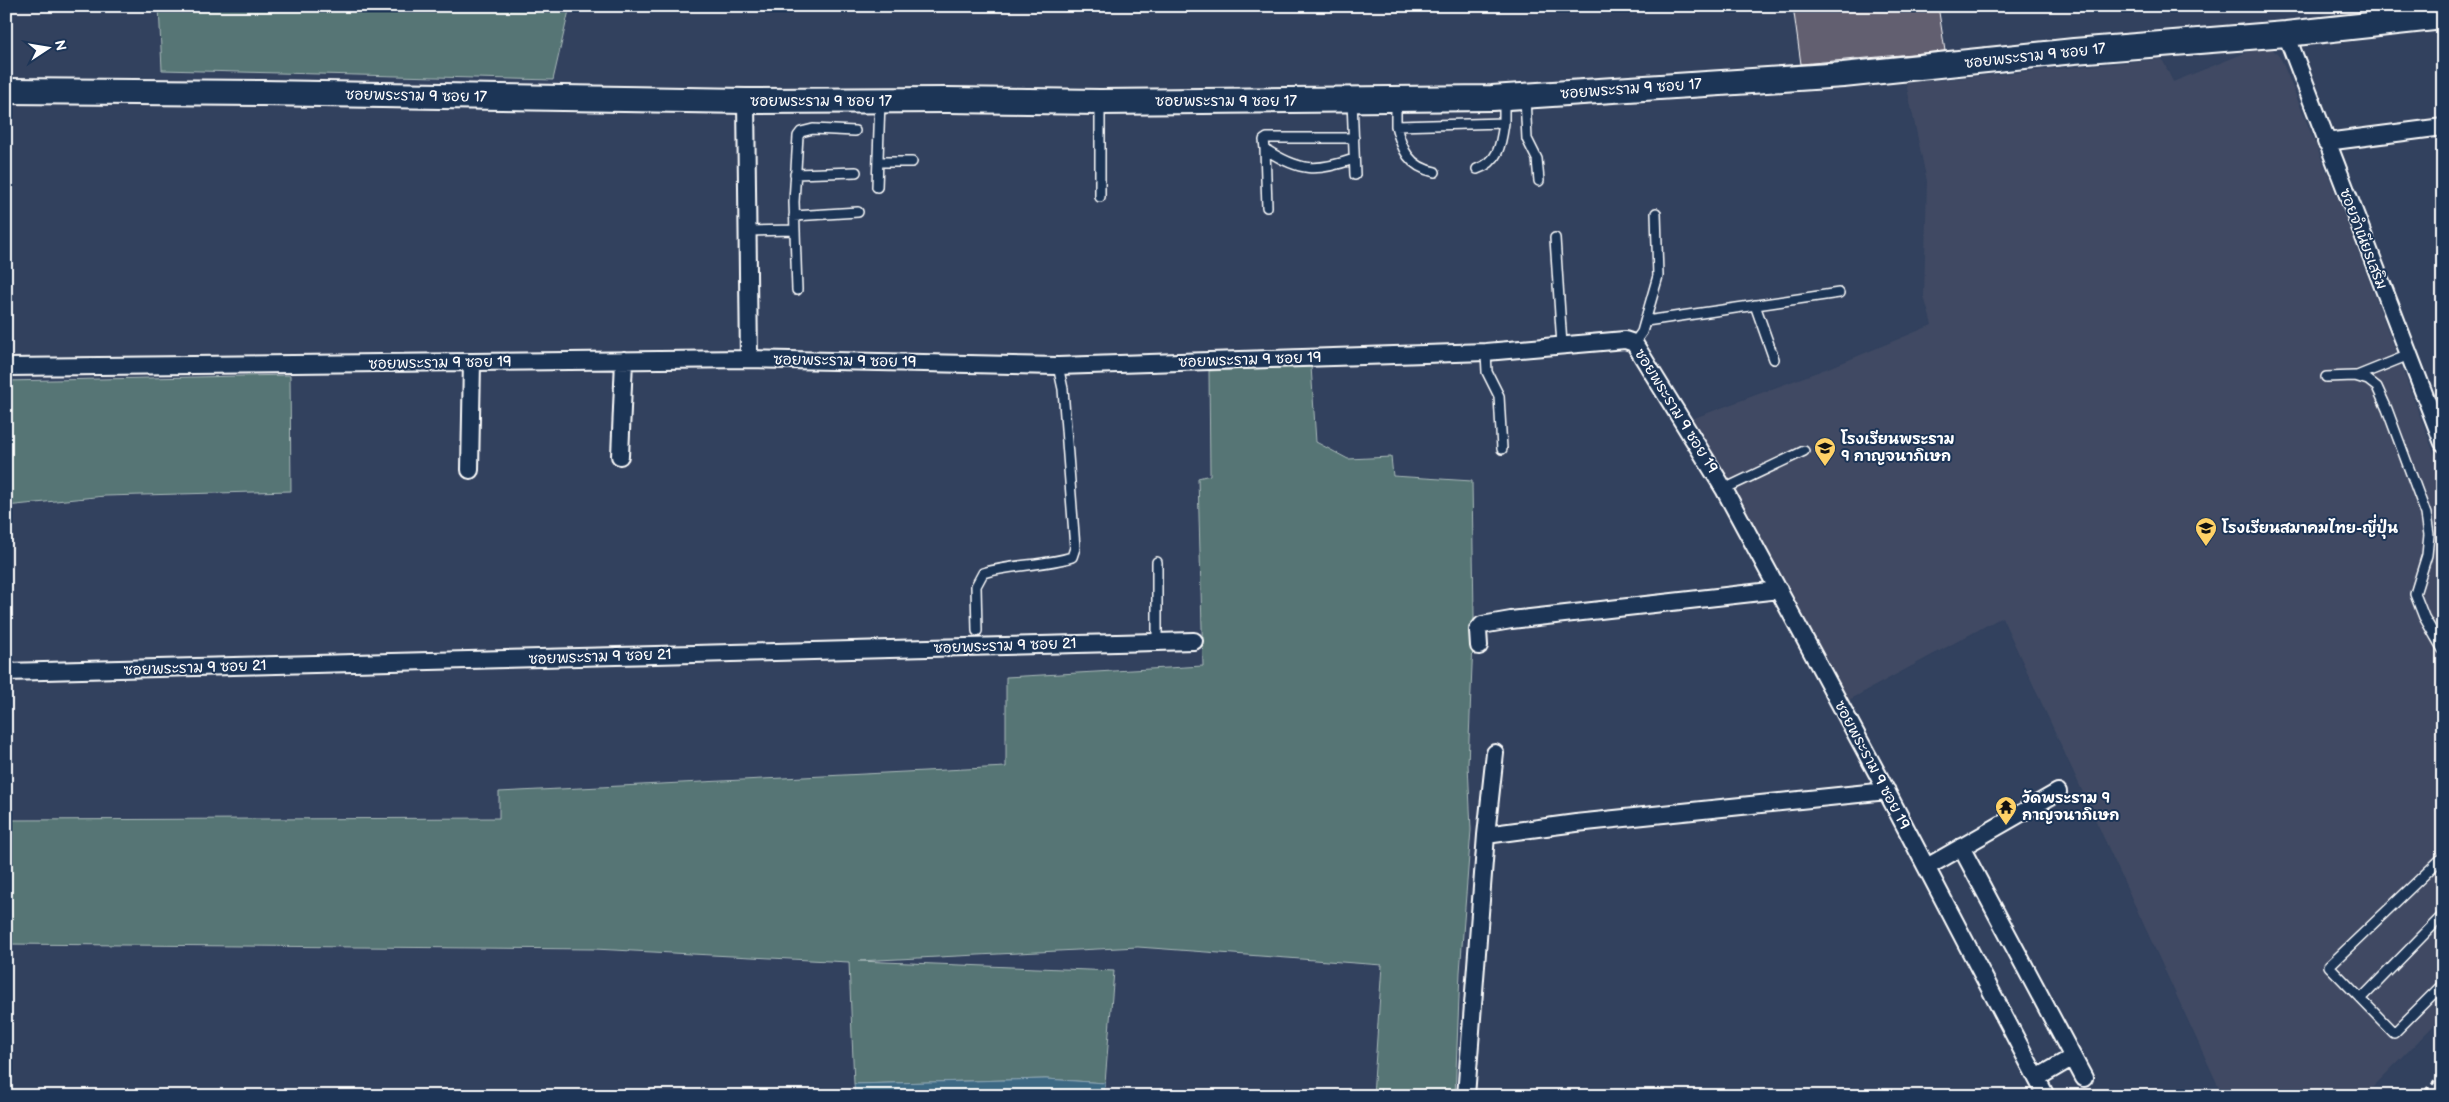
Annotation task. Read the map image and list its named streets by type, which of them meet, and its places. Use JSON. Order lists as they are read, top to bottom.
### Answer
{
  "streets": {
    "street": [
      "ซอยพระราม 9 ซอย 17",
      "ซอยจำเนียรเสริม",
      "ซอยพระราม 9 ซอย 19",
      "ซอยพระราม 9 ซอย 21"
    ]
  },
  "crossings": [
    ["ซอยพระราม 9 ซอย 17", "ซอยจำเนียรเสริม"]
  ],
  "places": {
    "school or university": ["โรงเรียนพระราม 9 กาญจนาภิเษก", "โรงเรียนสมาคมไทย-ญี่ปุ่น"],
    "temple": ["วัดพระราม 9 กาญจนาภิเษก"]
  },
  "north": "right"
}
